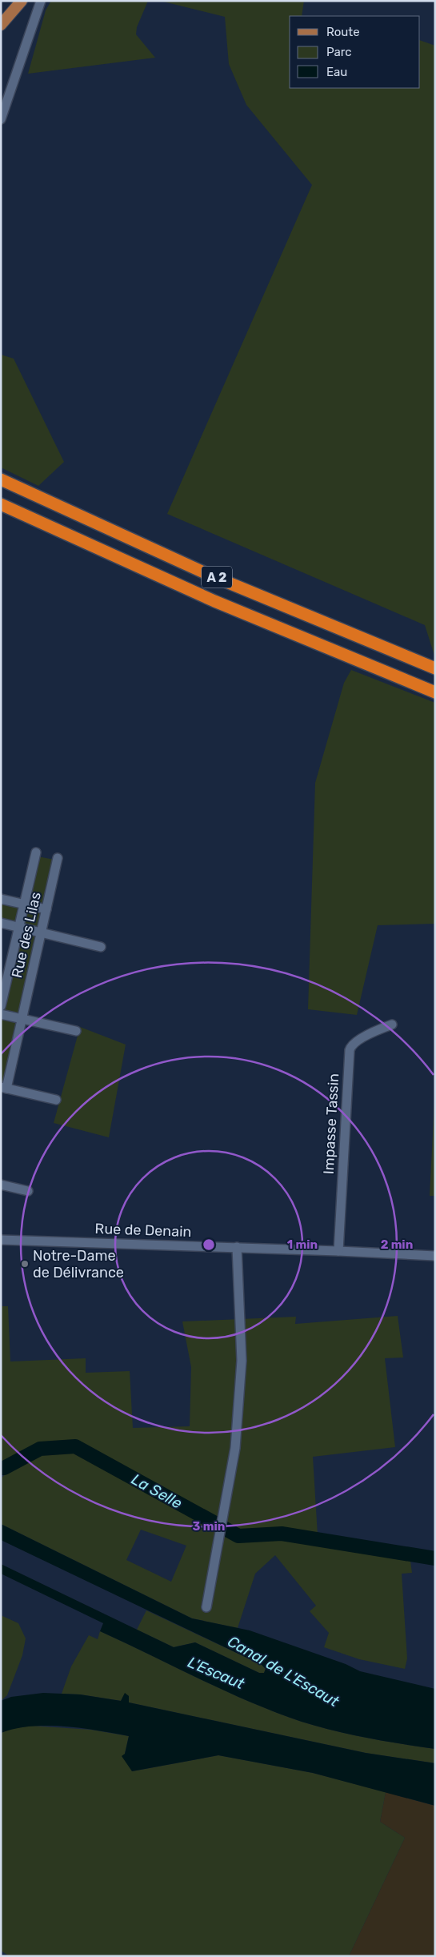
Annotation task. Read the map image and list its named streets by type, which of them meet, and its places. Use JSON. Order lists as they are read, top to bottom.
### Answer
{
  "streets": {
    "highway": ["A 2"],
    "street": ["Rue des Lilas", "Impasse Tassin", "Rue de Denain"]
  },
  "crossings": [
    ["Impasse Tassin", "Rue de Denain"]
  ],
  "water": ["La Selle", "Canal de L'Escaut", "L'Escaut"],
  "places": ["Notre-Dame de Délivrance"],
  "legend": ["Route", "Parc", "Eau"],
  "rings": ["1 min", "2 min", "3 min"]
}
